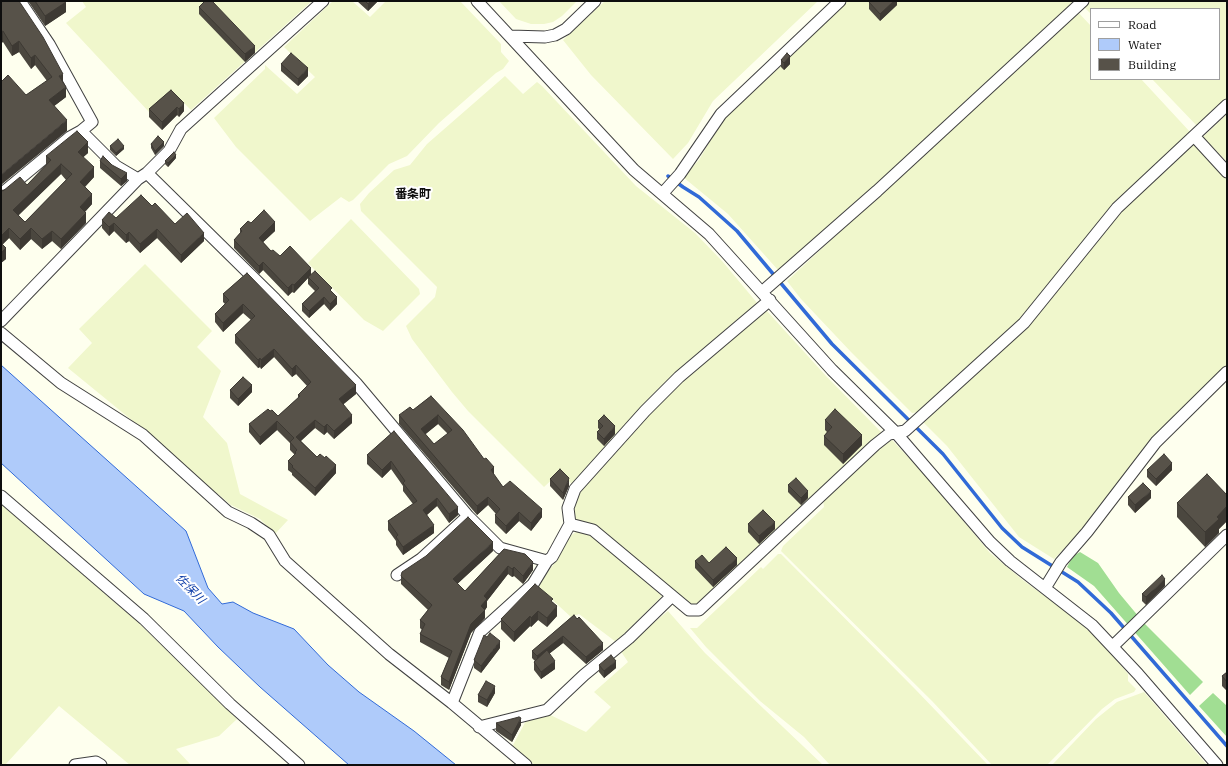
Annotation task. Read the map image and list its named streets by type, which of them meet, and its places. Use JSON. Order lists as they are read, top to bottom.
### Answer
{
  "districts": ["番条町"],
  "water": ["佐保川"],
  "legend": ["Road", "Water", "Building"]
}
